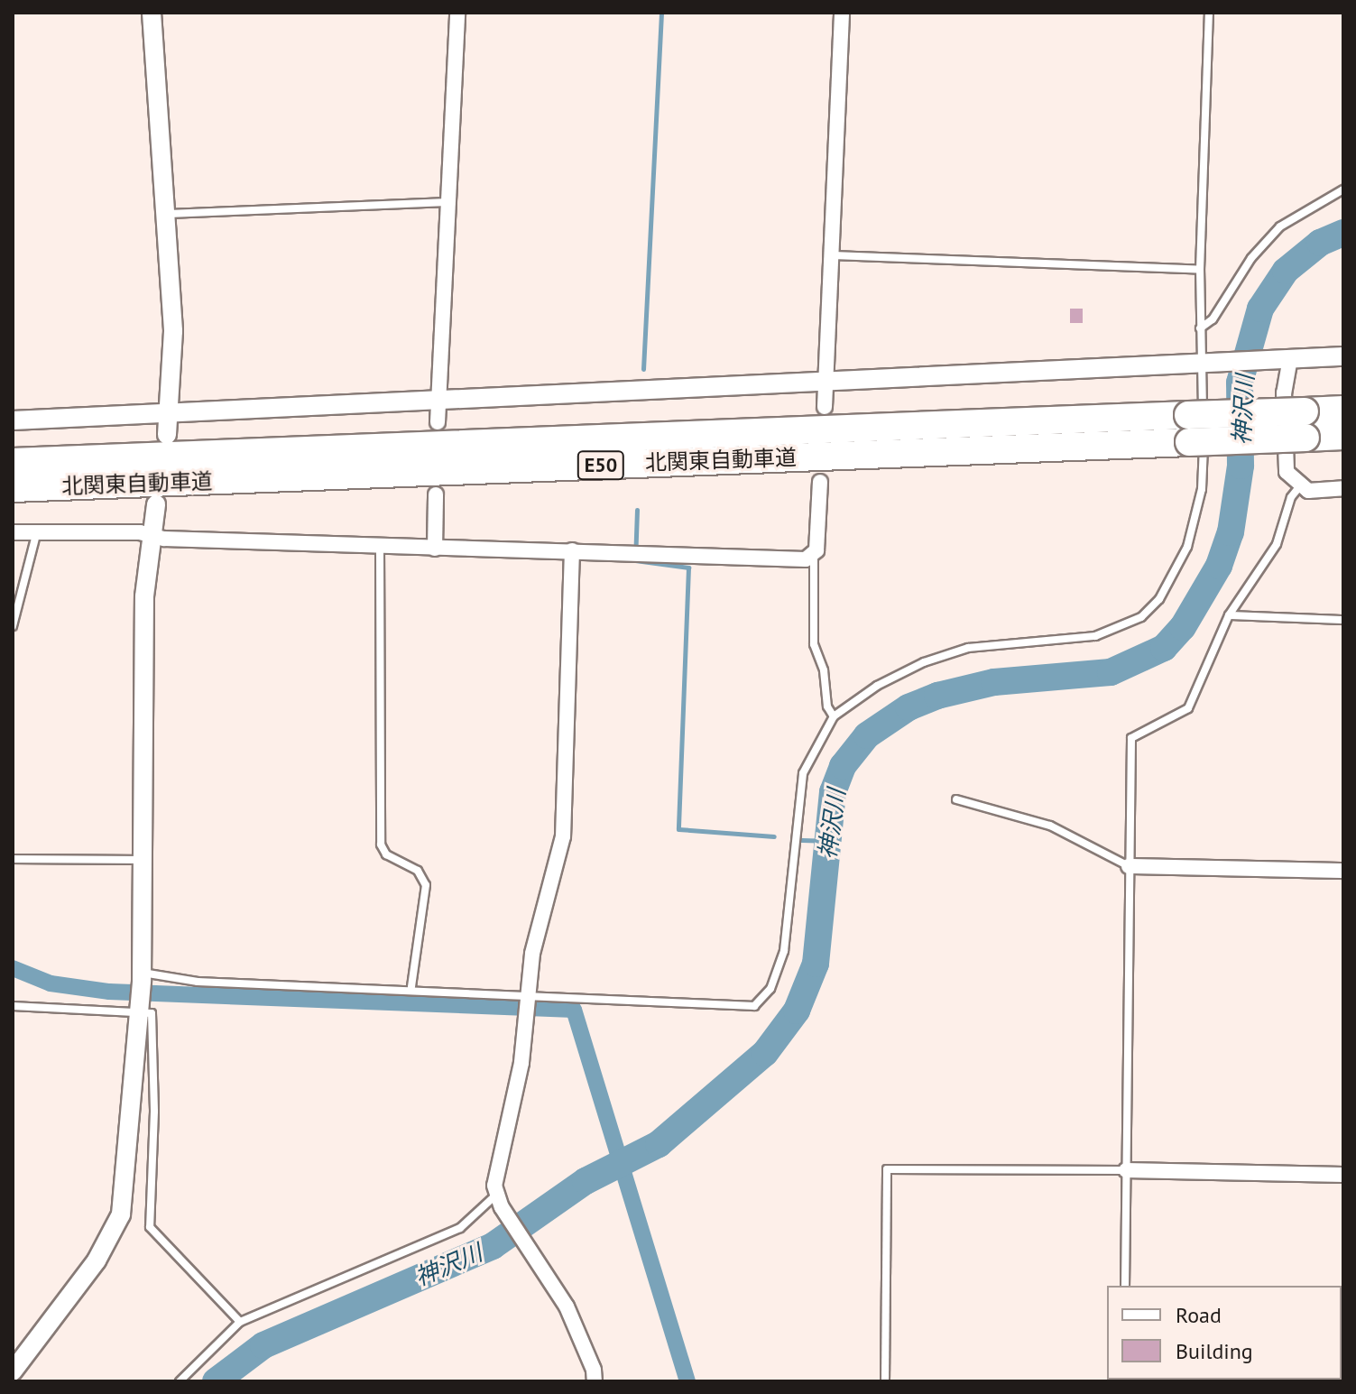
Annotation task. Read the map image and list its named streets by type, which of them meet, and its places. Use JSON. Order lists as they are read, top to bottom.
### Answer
{
  "streets": {
    "highway": ["北関東自動車道", "E50"]
  },
  "water": ["神沢川"],
  "legend": ["Road", "Building"]
}
